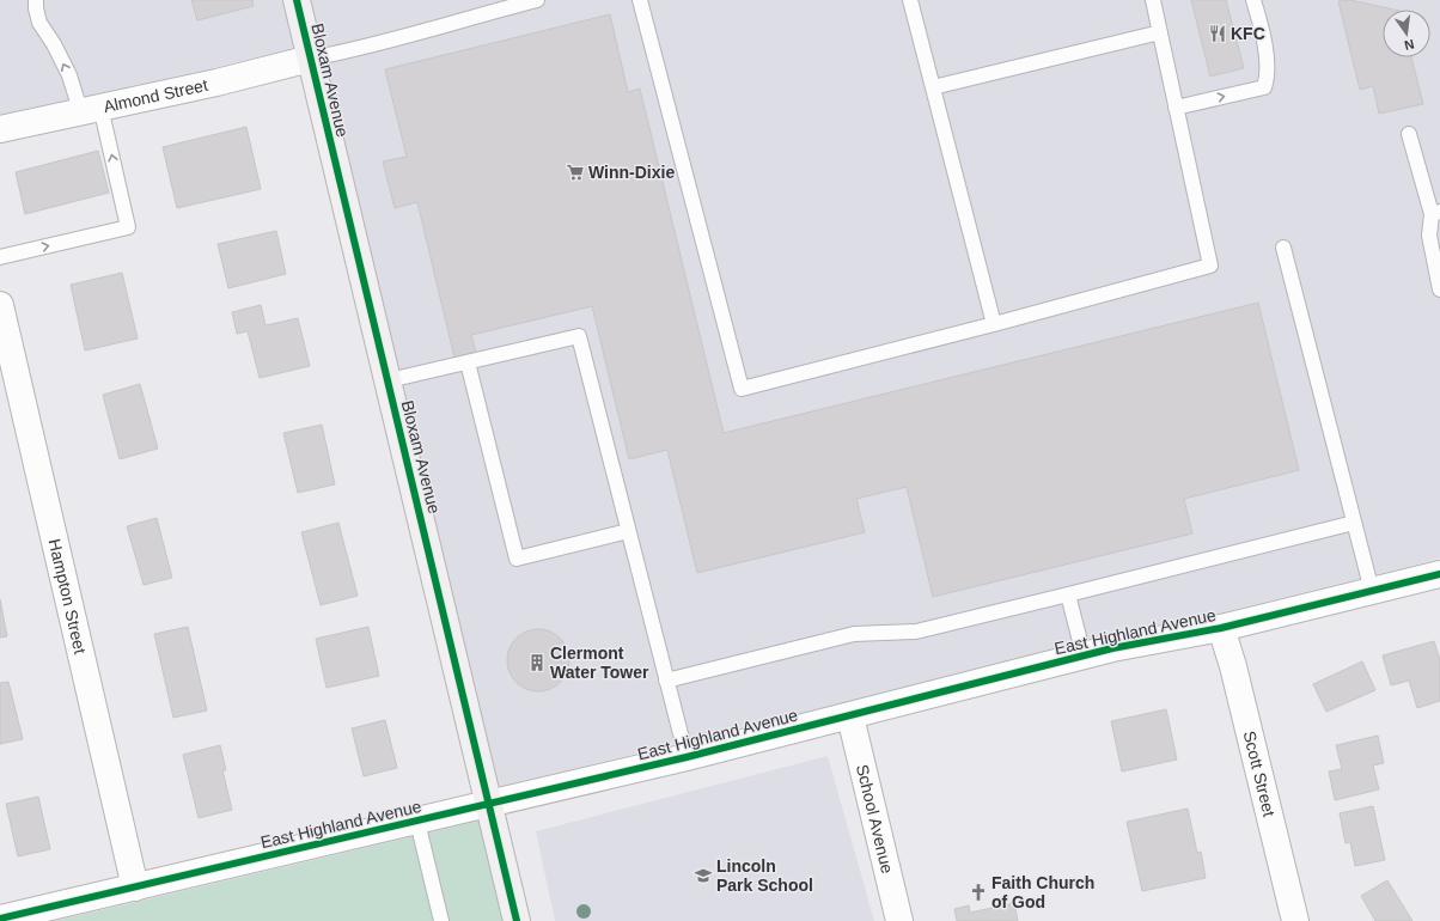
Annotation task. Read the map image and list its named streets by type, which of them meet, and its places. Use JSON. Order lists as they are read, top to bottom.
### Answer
{
  "streets": {
    "street": [
      "Bloxam Avenue",
      "Almond Street",
      "Hampton Street",
      "East Highland Avenue",
      "Scott Street",
      "School Avenue"
    ]
  },
  "crossings": [
    ["Bloxam Avenue", "Almond Street"],
    ["Bloxam Avenue", "East Highland Avenue"],
    ["Hampton Street", "East Highland Avenue"],
    ["East Highland Avenue", "Scott Street"],
    ["East Highland Avenue", "School Avenue"]
  ],
  "places": {
    "restaurant": ["KFC"],
    "supermarket": ["Winn-Dixie"],
    "building": ["Clermont Water Tower"],
    "school or university": ["Lincoln Park School"],
    "church": ["Faith Church of God"]
  },
  "north": "bottom"
}
